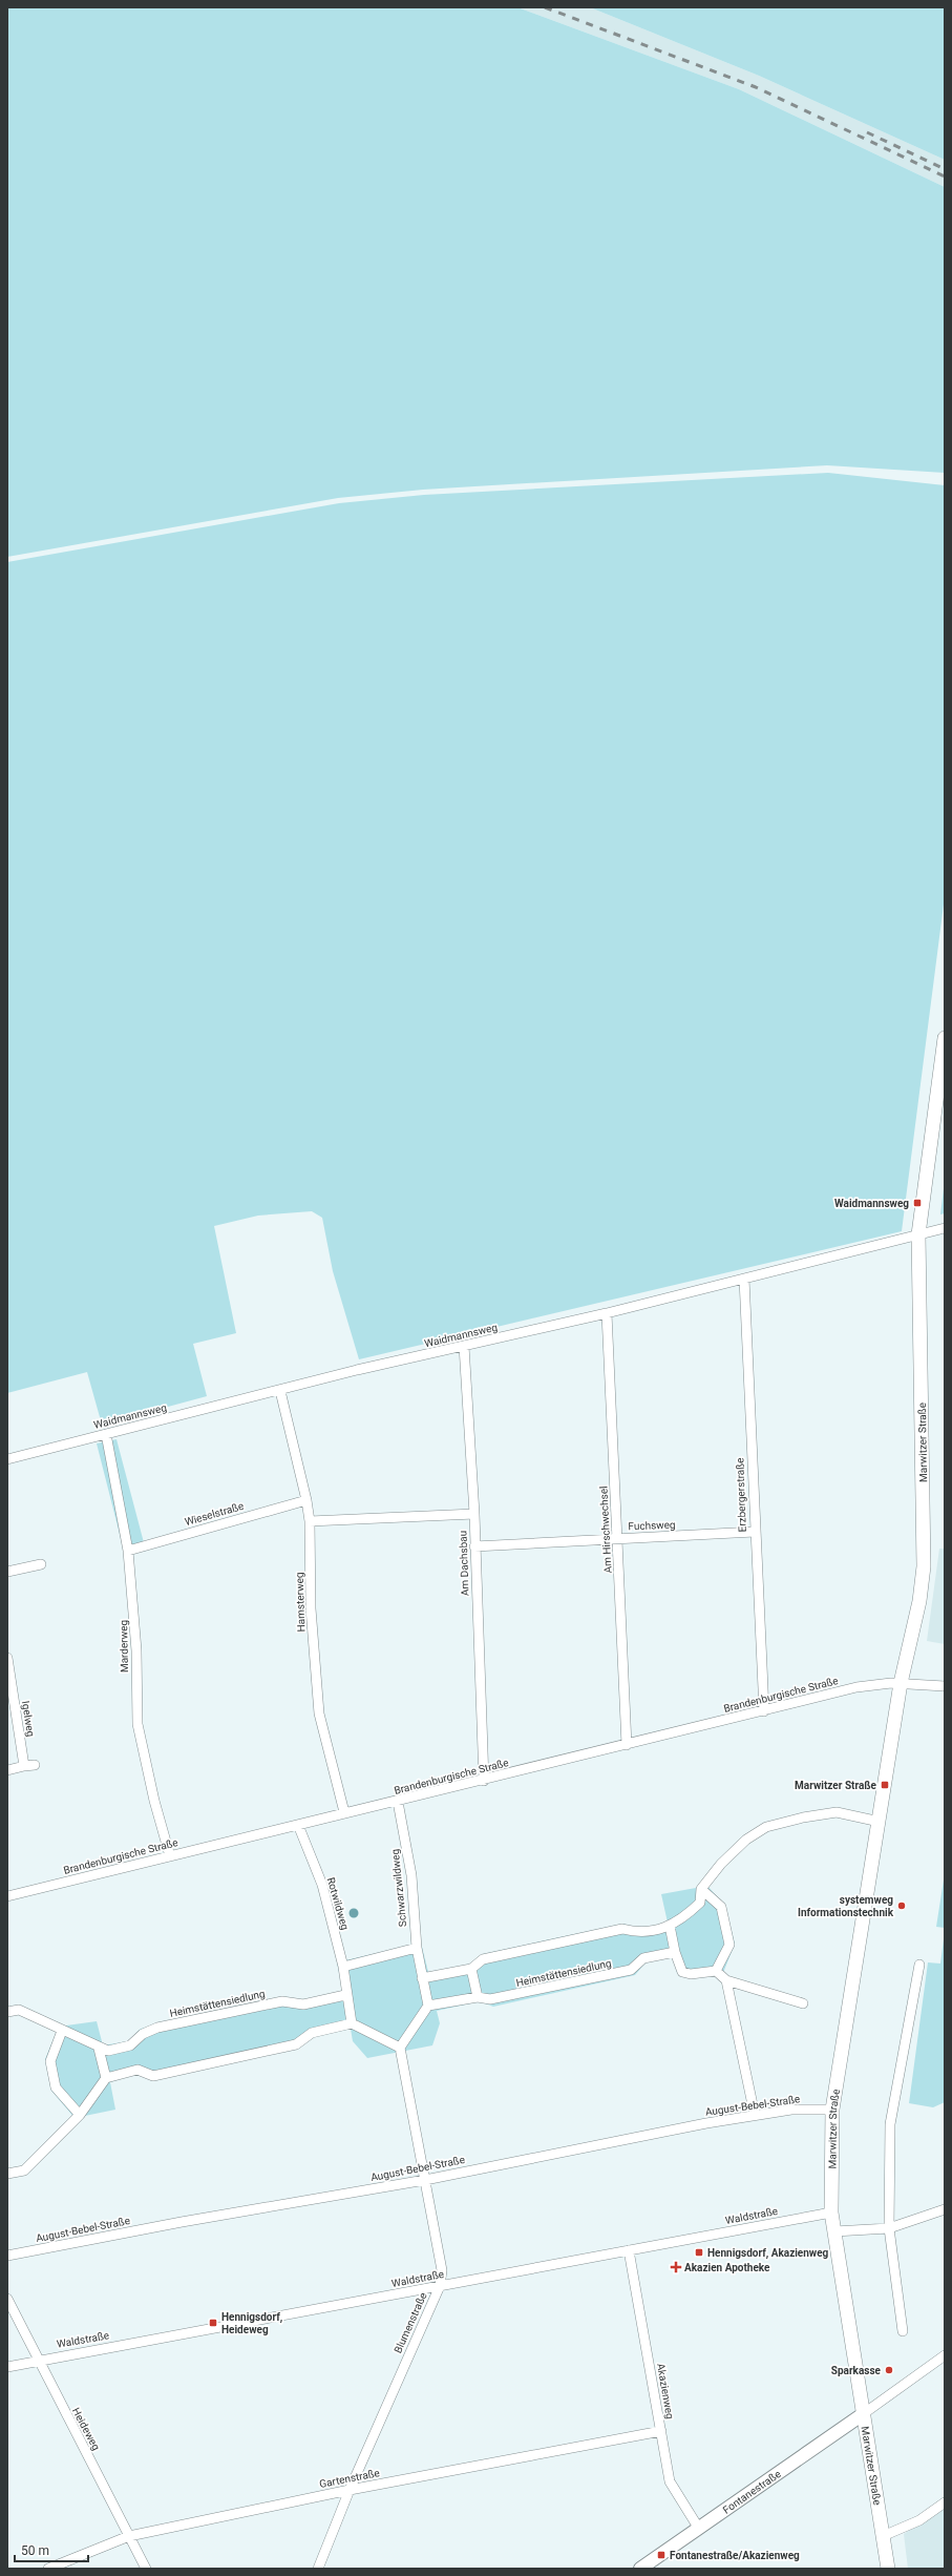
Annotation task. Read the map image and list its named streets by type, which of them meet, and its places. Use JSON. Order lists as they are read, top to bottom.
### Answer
{
  "streets": {
    "main road": ["Marwitzer Straße"],
    "street": [
      "Waidmannsweg",
      "Erzbergerstraße",
      "Wieselstraße",
      "Fuchsweg",
      "Am Hirschwechsel",
      "Am Dachsbau",
      "Hamsterweg",
      "Marderweg",
      "Brandenburgische Straße",
      "Igelweg",
      "Schwarzwildweg",
      "Rotwildweg",
      "Heimstättensiedlung",
      "August-Bebel-Straße",
      "Waldstraße",
      "Blumenstraße",
      "Akazienweg",
      "Heideweg",
      "Gartenstraße",
      "Fontanestraße"
    ]
  },
  "crossings": [
    ["Waidmannsweg", "Marwitzer Straße"],
    ["Waidmannsweg", "Erzbergerstraße"],
    ["Waidmannsweg", "Am Hirschwechsel"],
    ["Waidmannsweg", "Am Dachsbau"],
    ["Waidmannsweg", "Hamsterweg"],
    ["Waidmannsweg", "Marderweg"],
    ["Marwitzer Straße", "Brandenburgische Straße"],
    ["Marwitzer Straße", "August-Bebel-Straße"],
    ["Marwitzer Straße", "Waldstraße"],
    ["Marwitzer Straße", "Fontanestraße"],
    ["Erzbergerstraße", "Fuchsweg"],
    ["Erzbergerstraße", "Brandenburgische Straße"],
    ["Wieselstraße", "Hamsterweg"],
    ["Wieselstraße", "Marderweg"],
    ["Fuchsweg", "Am Hirschwechsel"],
    ["Fuchsweg", "Am Dachsbau"],
    ["Am Hirschwechsel", "Brandenburgische Straße"],
    ["Am Dachsbau", "Brandenburgische Straße"],
    ["Hamsterweg", "Brandenburgische Straße"],
    ["Marderweg", "Brandenburgische Straße"],
    ["Brandenburgische Straße", "Schwarzwildweg"],
    ["Brandenburgische Straße", "Rotwildweg"],
    ["August-Bebel-Straße", "Blumenstraße"],
    ["Waldstraße", "Blumenstraße"],
    ["Waldstraße", "Akazienweg"],
    ["Waldstraße", "Heideweg"],
    ["Blumenstraße", "Gartenstraße"],
    ["Akazienweg", "Gartenstraße"],
    ["Akazienweg", "Fontanestraße"],
    ["Heideweg", "Gartenstraße"]
  ],
  "places": {
    "transit": [
      "Waidmannsweg",
      "Marwitzer Straße",
      "Hennigsdorf, Akazienweg",
      "Hennigsdorf, Heideweg",
      "Fontanestraße/Akazienweg"
    ],
    "other": ["systemweg Informationstechnik", "Sparkasse"],
    "health": ["Akazien Apotheke"]
  },
  "scale_bar": "50 m"
}
